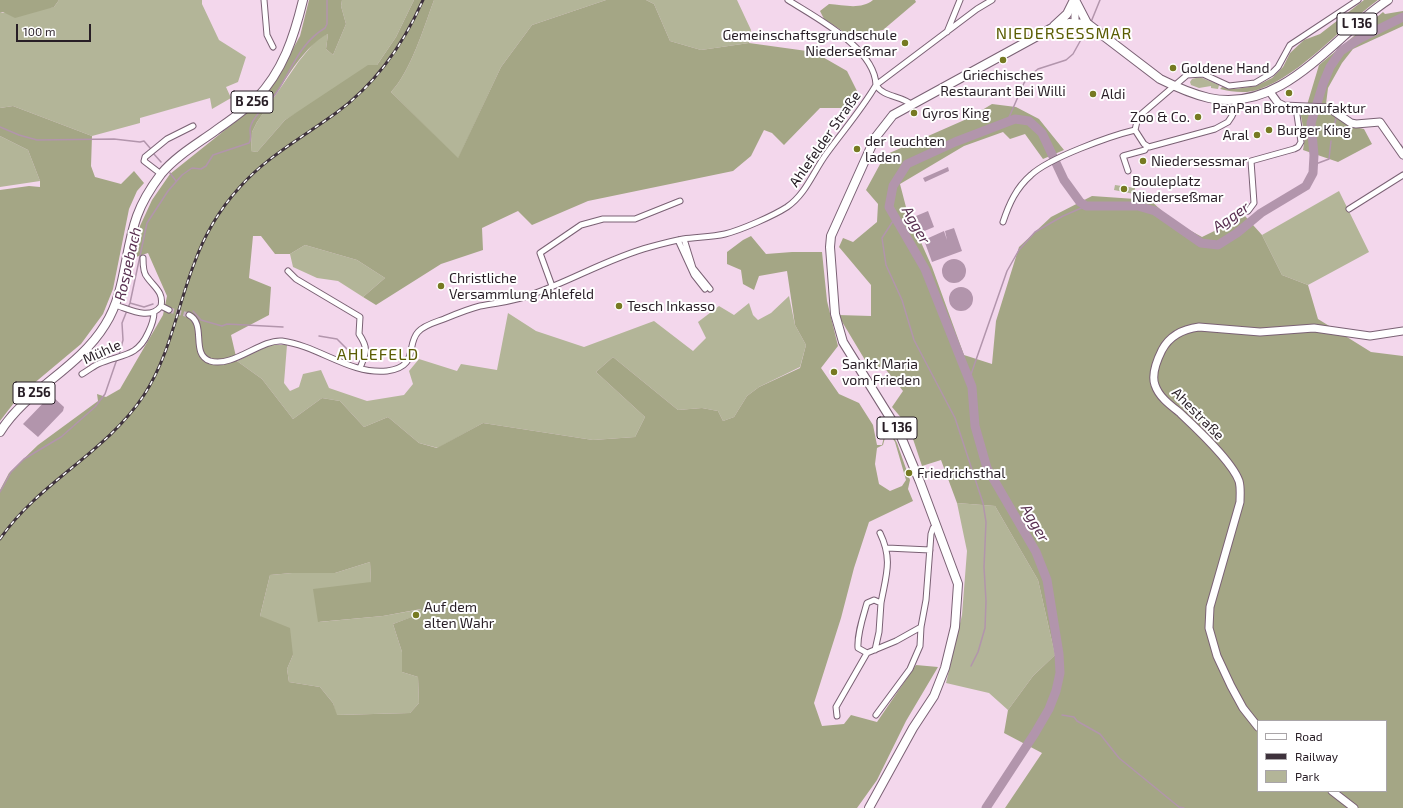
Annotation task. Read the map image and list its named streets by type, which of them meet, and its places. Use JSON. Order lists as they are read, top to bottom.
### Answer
{
  "streets": {
    "main road": ["L 136", "B 256", "Ahestraße"],
    "street": ["Ahlefelder Straße", "Mühle"]
  },
  "crossings": [
    ["L 136", "Ahlefelder Straße"]
  ],
  "districts": ["NIEDERSESSMAR", "AHLEFELD"],
  "water": ["Agger", "Rospebach"],
  "places": [
    "Gemeinschaftsgrundschule Niederseßmar",
    "Griechisches Restaurant Bei Willi",
    "Goldene Hand",
    "PanPan Brotmanufaktur",
    "Aldi",
    "Gyros King",
    "Zoo & Co.",
    "Burger King",
    "Aral",
    "der leuchten laden",
    "Niedersessmar",
    "Bouleplatz Niederseßmar",
    "Christliche Versammlung Ahlefeld",
    "Tesch Inkasso",
    "Sankt Maria vom Frieden",
    "Friedrichsthal",
    "Auf dem alten Wahr"
  ],
  "legend": ["Road", "Railway", "Park"],
  "scale_bar": "100 m"
}
